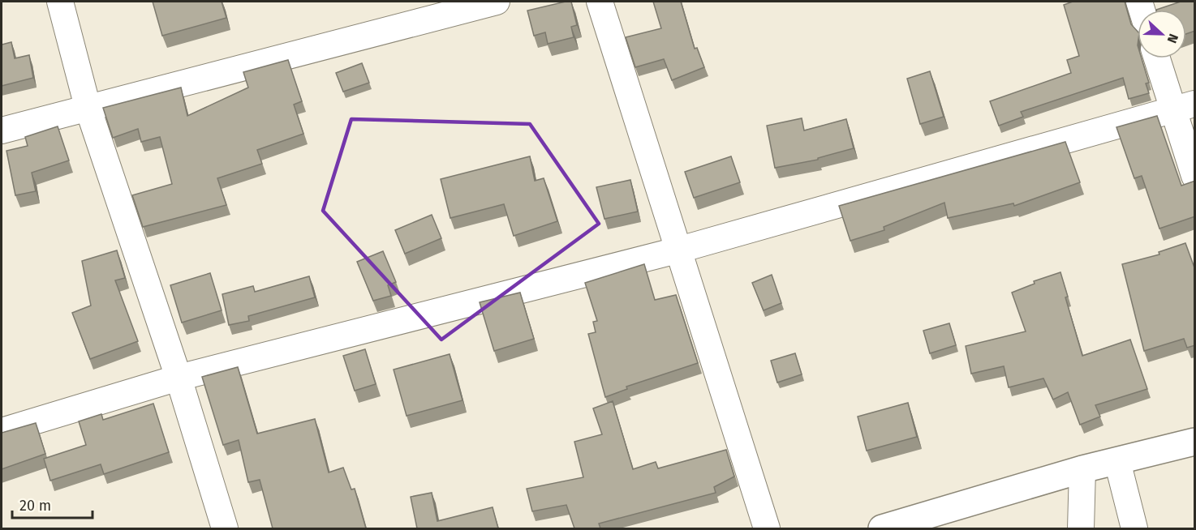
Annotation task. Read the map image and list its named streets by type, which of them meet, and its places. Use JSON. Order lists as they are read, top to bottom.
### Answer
{
  "scale_bar": "20 m",
  "north": "right"
}
